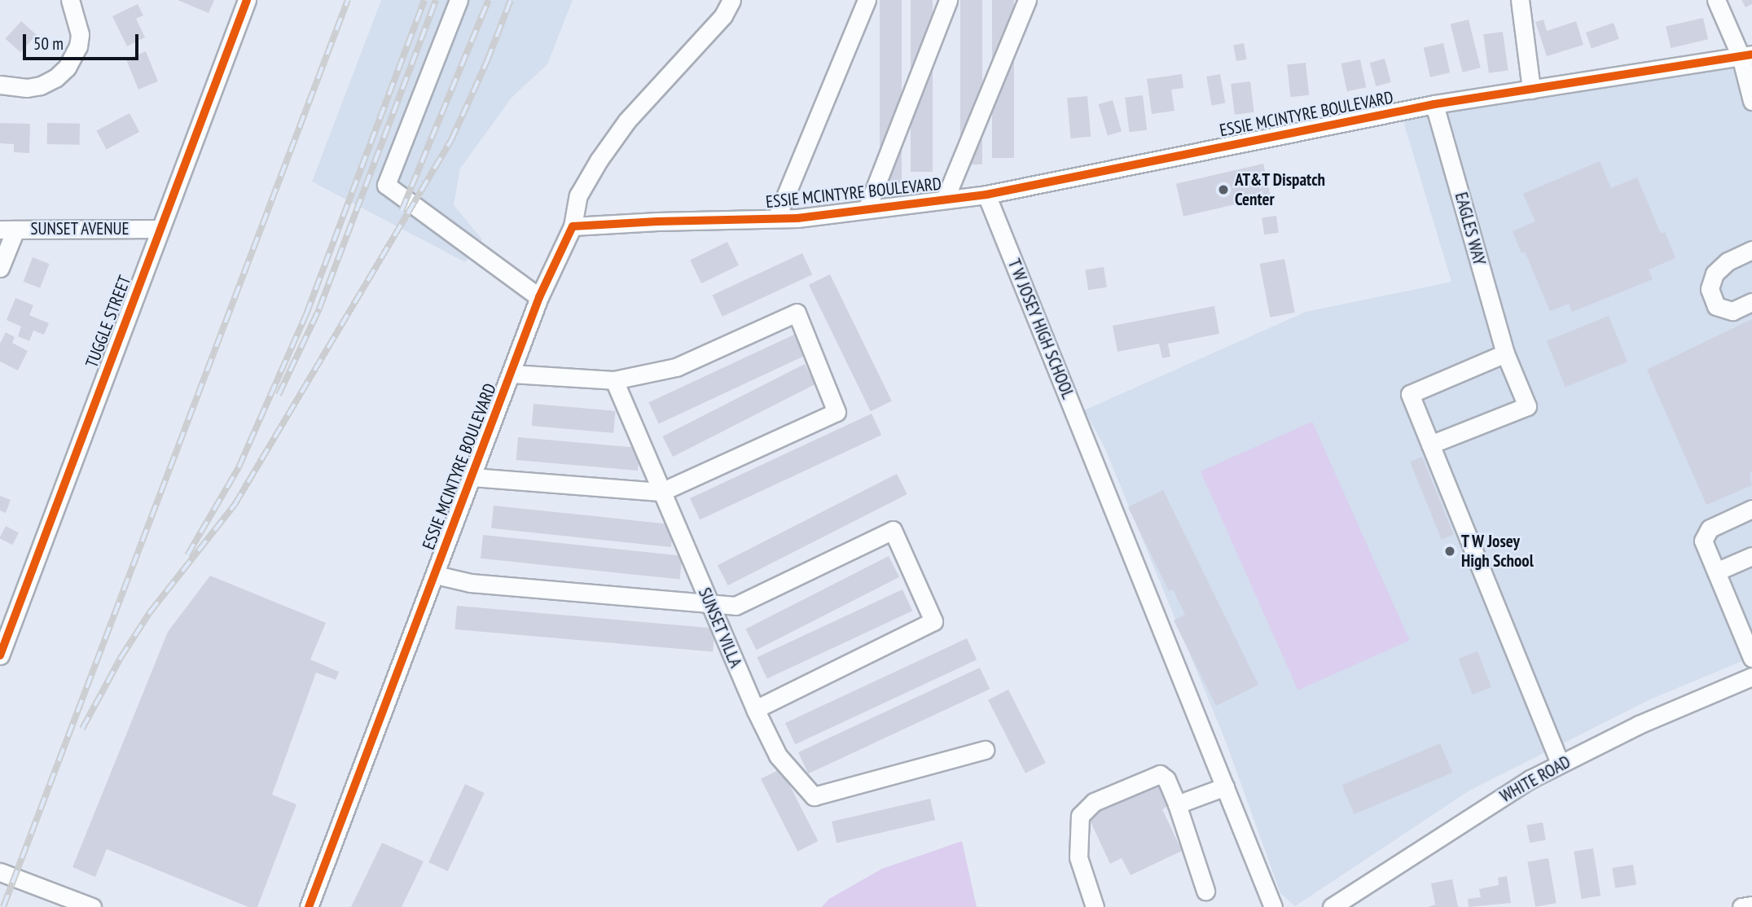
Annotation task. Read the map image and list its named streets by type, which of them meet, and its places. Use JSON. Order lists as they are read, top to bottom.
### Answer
{
  "streets": {
    "street": [
      "ESSIE MCINTYRE BOULEVARD",
      "SUNSET AVENUE",
      "EAGLES WAY",
      "TUGGLE STREET",
      "T W JOSEY HIGH SCHOOL",
      "SUNSET VILLA",
      "WHITE ROAD"
    ]
  },
  "crossings": [
    ["ESSIE MCINTYRE BOULEVARD", "EAGLES WAY"],
    ["ESSIE MCINTYRE BOULEVARD", "T W JOSEY HIGH SCHOOL"],
    ["SUNSET AVENUE", "TUGGLE STREET"]
  ],
  "places": ["AT&T Dispatch Center", "T W Josey High School"],
  "scale_bar": "50 m"
}
